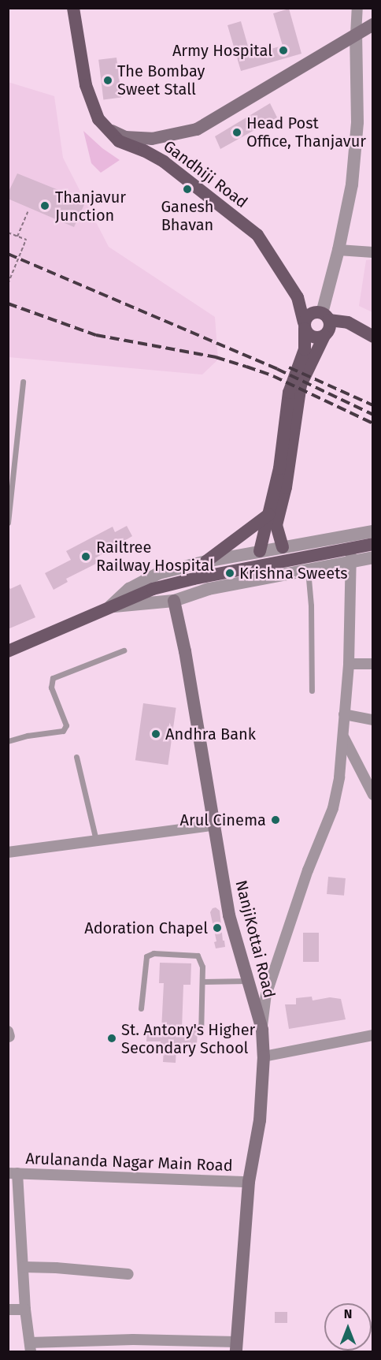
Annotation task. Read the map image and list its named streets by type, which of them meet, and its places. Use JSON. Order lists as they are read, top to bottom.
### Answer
{
  "streets": {
    "main road": ["Gandhiji Road", "NanjiKottai Road"],
    "street": ["Arulananda Nagar Main Road"]
  },
  "crossings": [
    ["NanjiKottai Road", "Arulananda Nagar Main Road"]
  ],
  "places": [
    "Army Hospital",
    "The Bombay Sweet Stall",
    "Head Post Office, Thanjavur",
    "Ganesh Bhavan",
    "Thanjavur Junction",
    "Railtree Railway Hospital",
    "Krishna Sweets",
    "Andhra Bank",
    "Arul Cinema",
    "Adoration Chapel",
    "St. Antony's Higher Secondary School"
  ],
  "north": "top"
}
